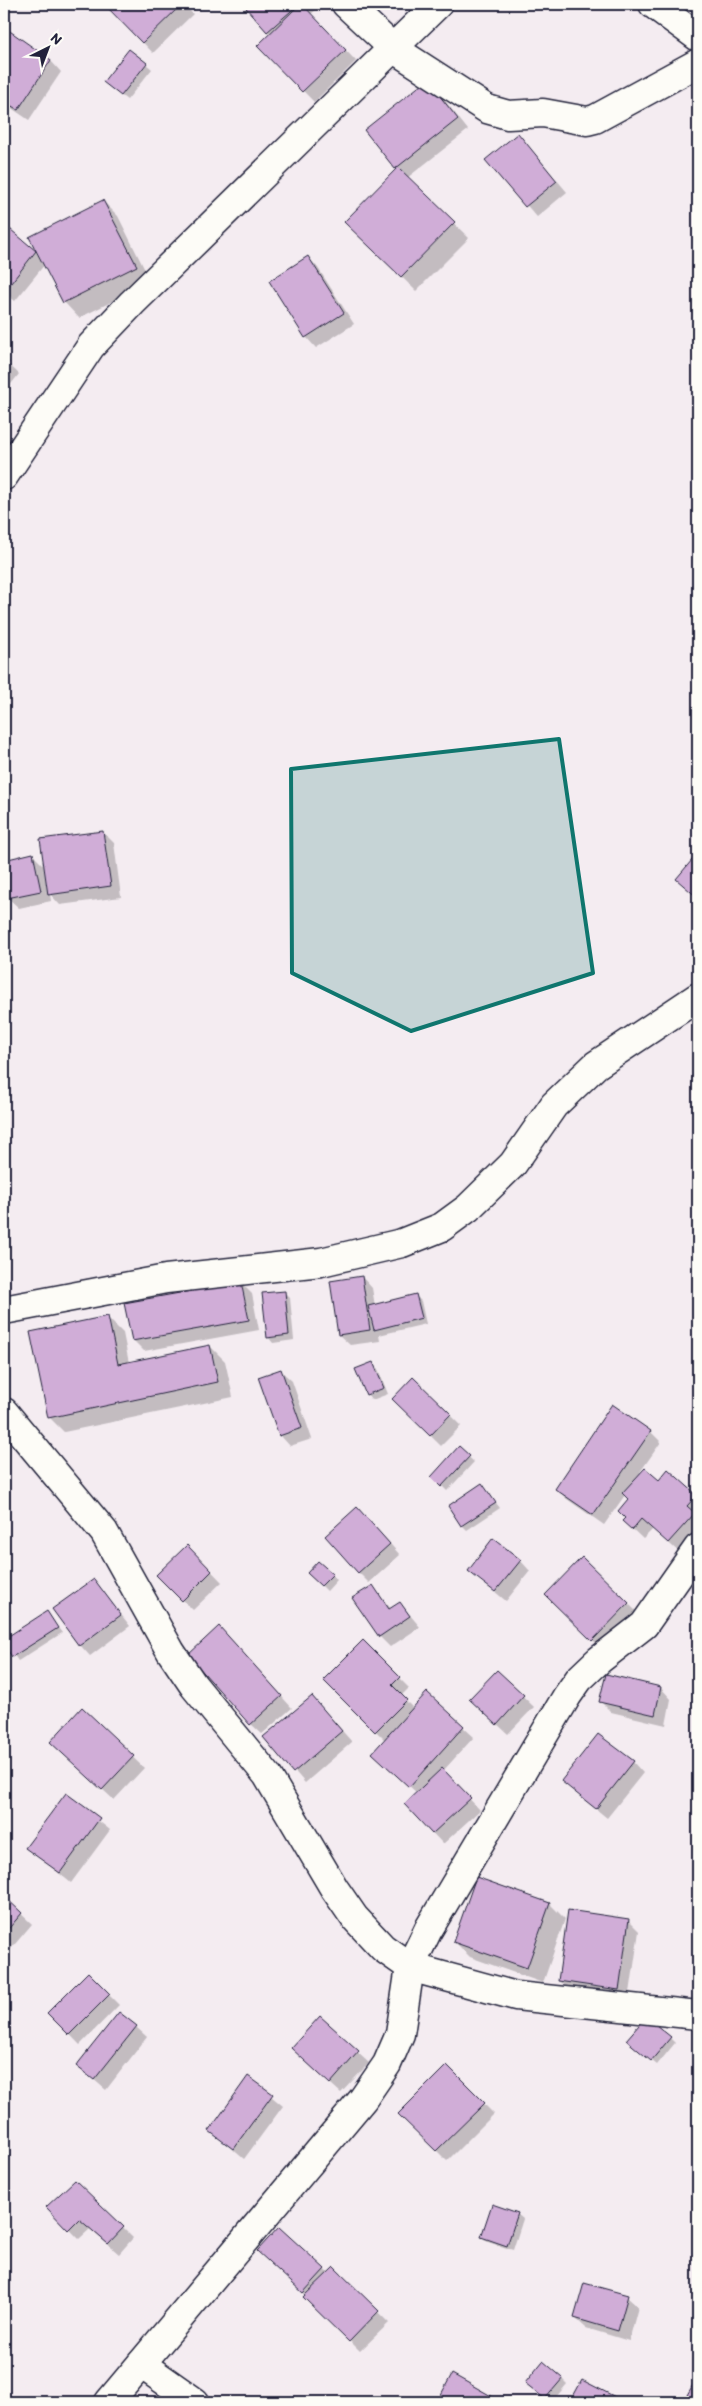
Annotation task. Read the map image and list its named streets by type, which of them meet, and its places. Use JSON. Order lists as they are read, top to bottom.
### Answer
{
  "north": "top right"
}
